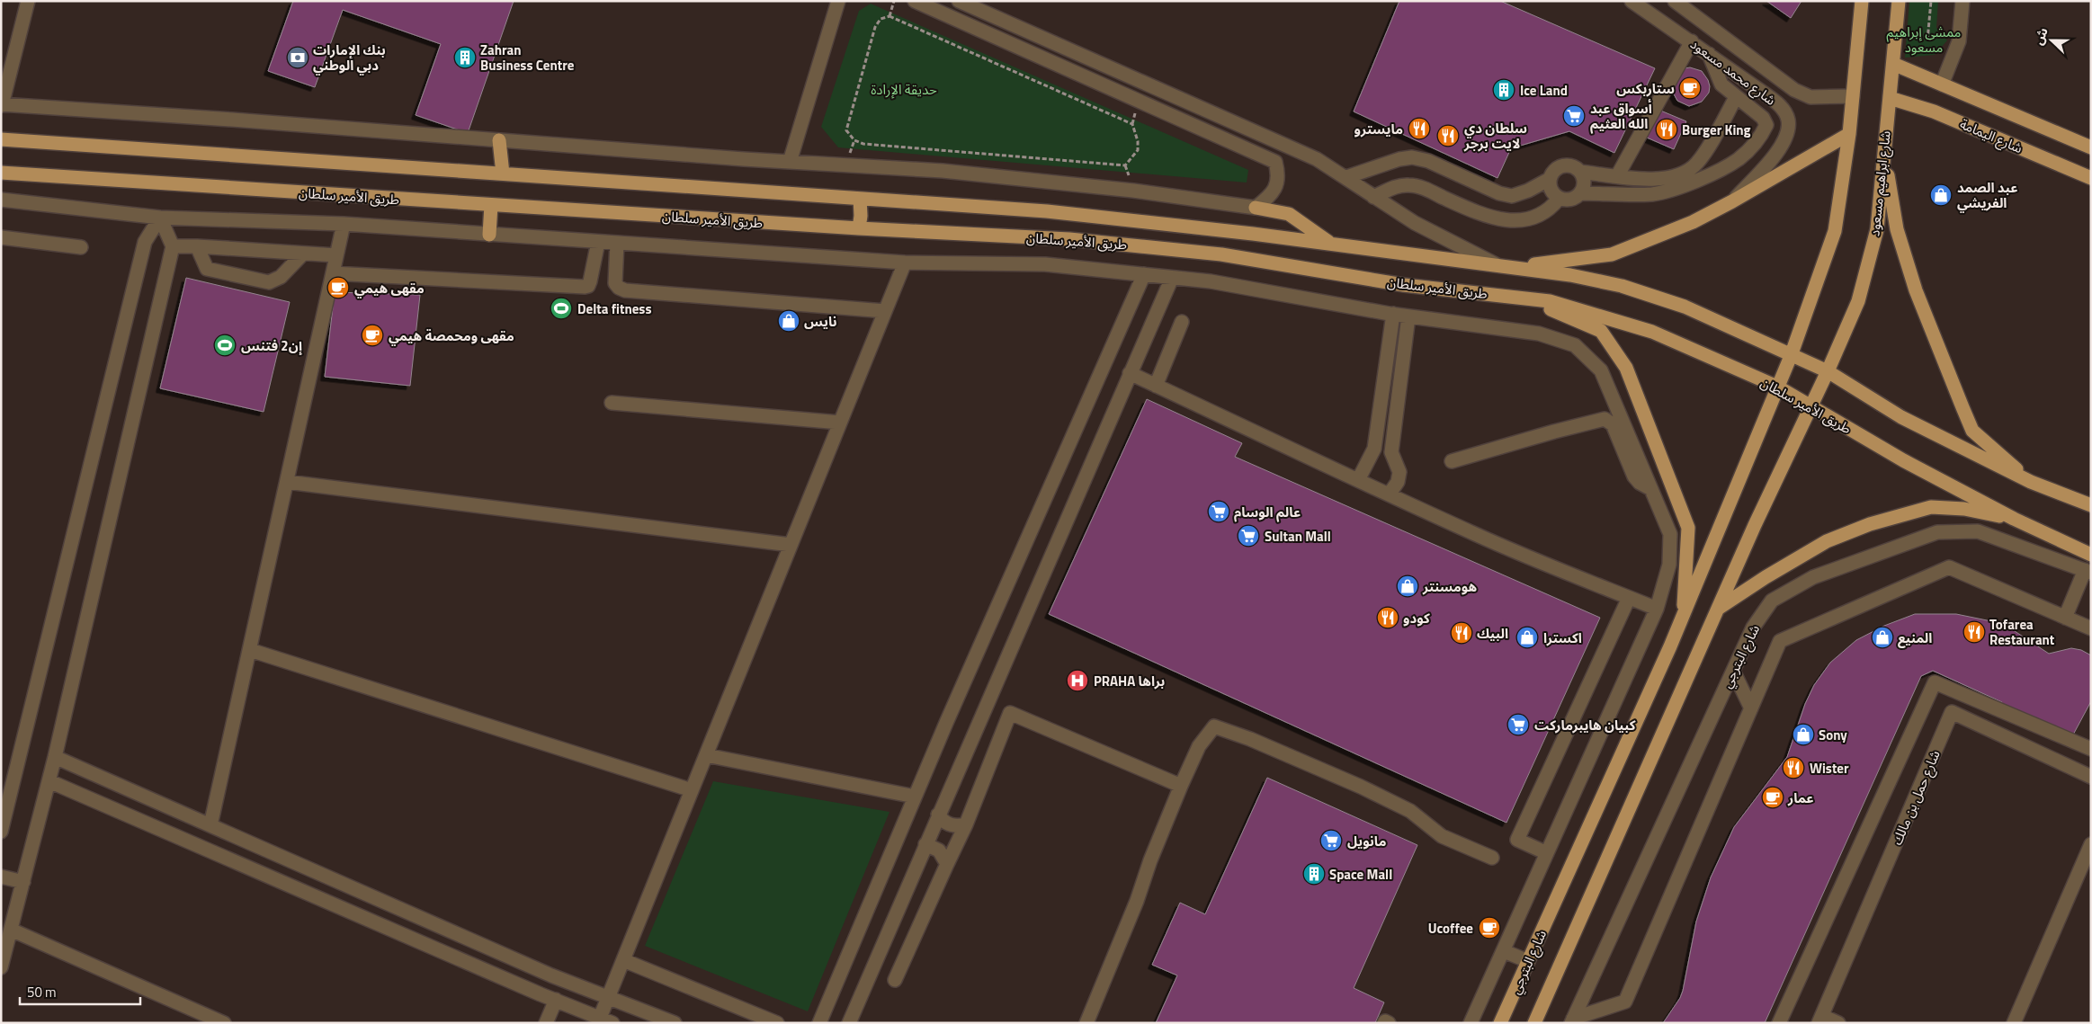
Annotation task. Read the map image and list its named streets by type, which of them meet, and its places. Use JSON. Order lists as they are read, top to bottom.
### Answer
{
  "streets": {
    "main road": [
      "شارع اليمامة",
      "شارع ابراهيم مسعود",
      "طريق الأمير سلطان",
      "شارع البترجي"
    ],
    "street": ["شارع محمد مسعود", "شارع حمل بن مالك"]
  },
  "crossings": [
    ["شارع اليمامة", "شارع ابراهيم مسعود"],
    ["شارع ابراهيم مسعود", "طريق الأمير سلطان"],
    ["طريق الأمير سلطان", "شارع البترجي"]
  ],
  "parks": ["ممشى إبراهيم مسعود", "حديقة الإرادة"],
  "places": {
    "bank": ["بنك الإمارات دبي الوطني"],
    "building": ["Zahran Business Centre", "Ice Land", "Space Mall"],
    "cafe": [
      "ستاربكس",
      "مقهى هيمي",
      "مقهى ومحمصة هيمي",
      "عمار",
      "Ucoffee"
    ],
    "supermarket": [
      "أسواق عبد الله العثيم",
      "عالم الوسام",
      "Sultan Mall",
      "كبيان هايبرماركت",
      "مانويل"
    ],
    "restaurant": [
      "مايسترو",
      "Burger King",
      "سلطان دي لايت برجر",
      "كودو",
      "Tofarea Restaurant",
      "البيك",
      "Wister"
    ],
    "shop": [
      "عبد الصمد الفريشي",
      "نايس",
      "هومسنتر",
      "اكسترا",
      "المنيع",
      "Sony"
    ],
    "sports": ["Delta fitness", "إن2 فتنس"],
    "hospital": ["PRAHA براها"]
  },
  "scale_bar": "50 m",
  "north": "left"
}
